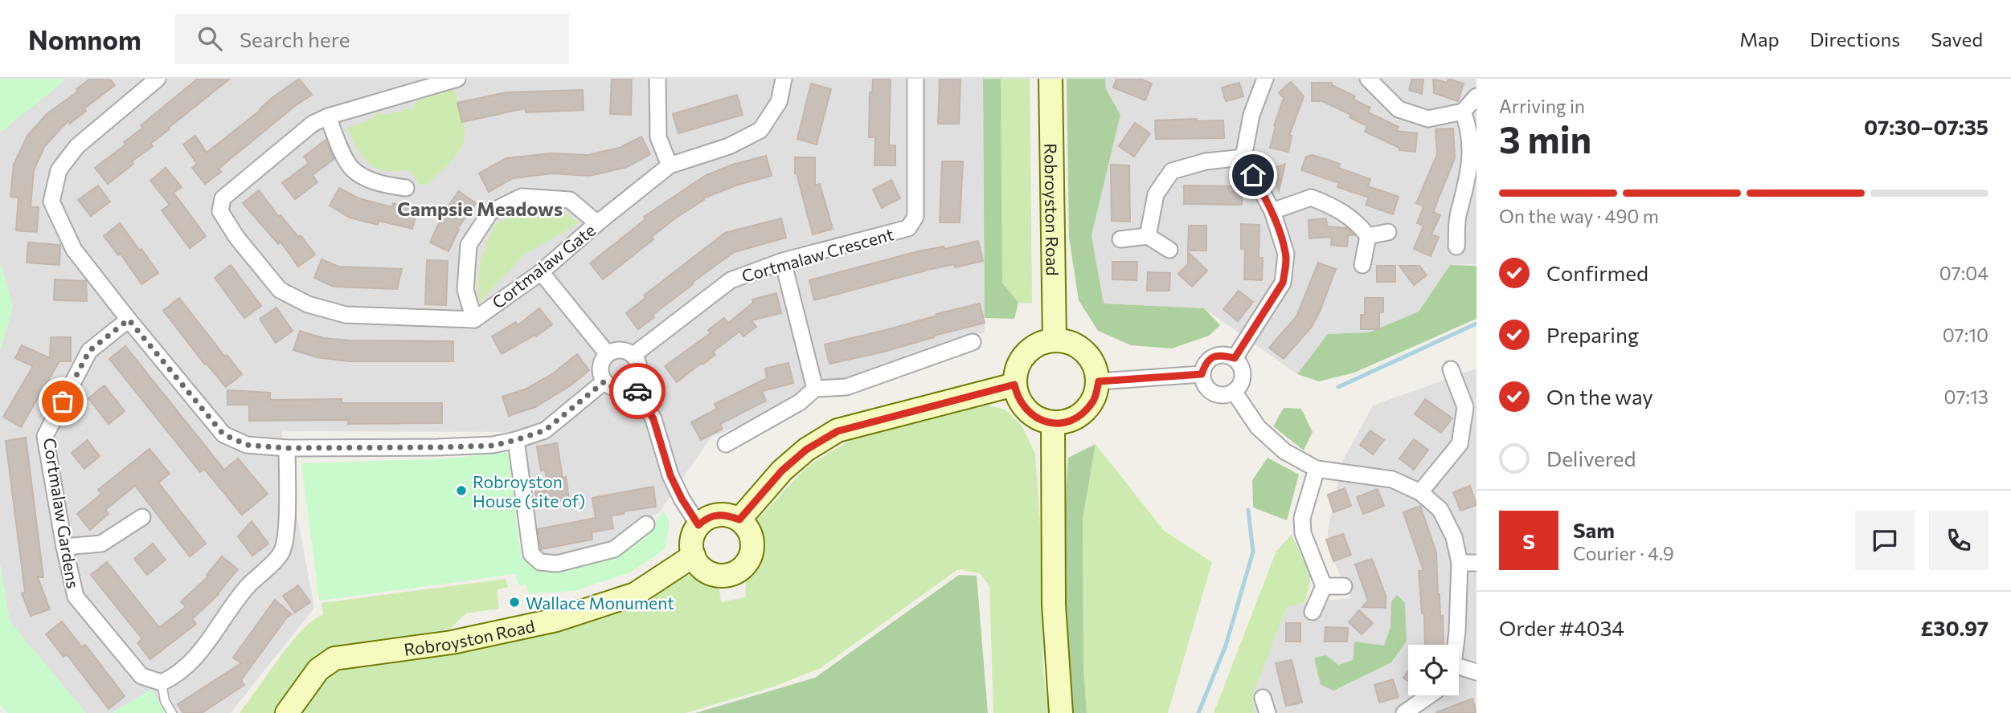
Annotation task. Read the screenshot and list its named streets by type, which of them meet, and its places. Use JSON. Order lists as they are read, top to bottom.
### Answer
{
  "streets": {
    "street": [
      "Robroyston Road",
      "Cortmalaw Crescent",
      "Cortmalaw Gate",
      "Cortmalaw Gardens"
    ]
  },
  "districts": ["Campsie Meadows"],
  "places": ["Robroyston House (site of)", "Wallace Monument"],
  "page": {
    "header": "Nomnom",
    "search": "Search here",
    "nav": ["Map", "Directions", "Saved"],
    "heading": ["3 min", "Arriving in", "07:30–07:35"],
    "panel": [
      "Sam",
      "Courier · 4.9",
      "Order #4034",
      "£30.97"
    ],
    "bar": "On the way · 490 m",
    "list": [
      ["Confirmed", "07:04"],
      ["Preparing", "07:10"],
      ["On the way", "07:13"],
      "Delivered"
    ],
    "round": "S"
  }
}
